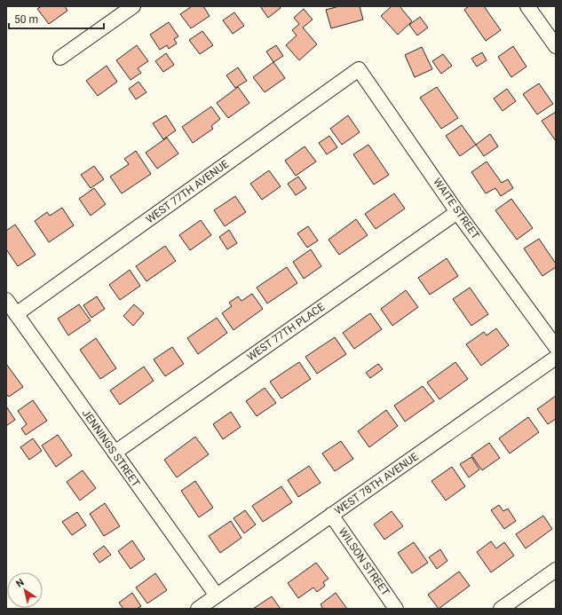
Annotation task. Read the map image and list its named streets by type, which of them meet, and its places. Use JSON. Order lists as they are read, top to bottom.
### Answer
{
  "streets": {
    "street": [
      "WEST 77TH AVENUE",
      "WAITE STREET",
      "WEST 77TH PLACE",
      "JENNINGS STREET",
      "WEST 78TH AVENUE",
      "WILSON STREET"
    ]
  },
  "crossings": [
    ["WEST 77TH AVENUE", "WAITE STREET"],
    ["WEST 77TH AVENUE", "JENNINGS STREET"],
    ["WAITE STREET", "WEST 77TH PLACE"],
    ["WEST 77TH PLACE", "JENNINGS STREET"],
    ["JENNINGS STREET", "WEST 78TH AVENUE"],
    ["WEST 78TH AVENUE", "WILSON STREET"]
  ],
  "scale_bar": "50 m",
  "north": "top left"
}
